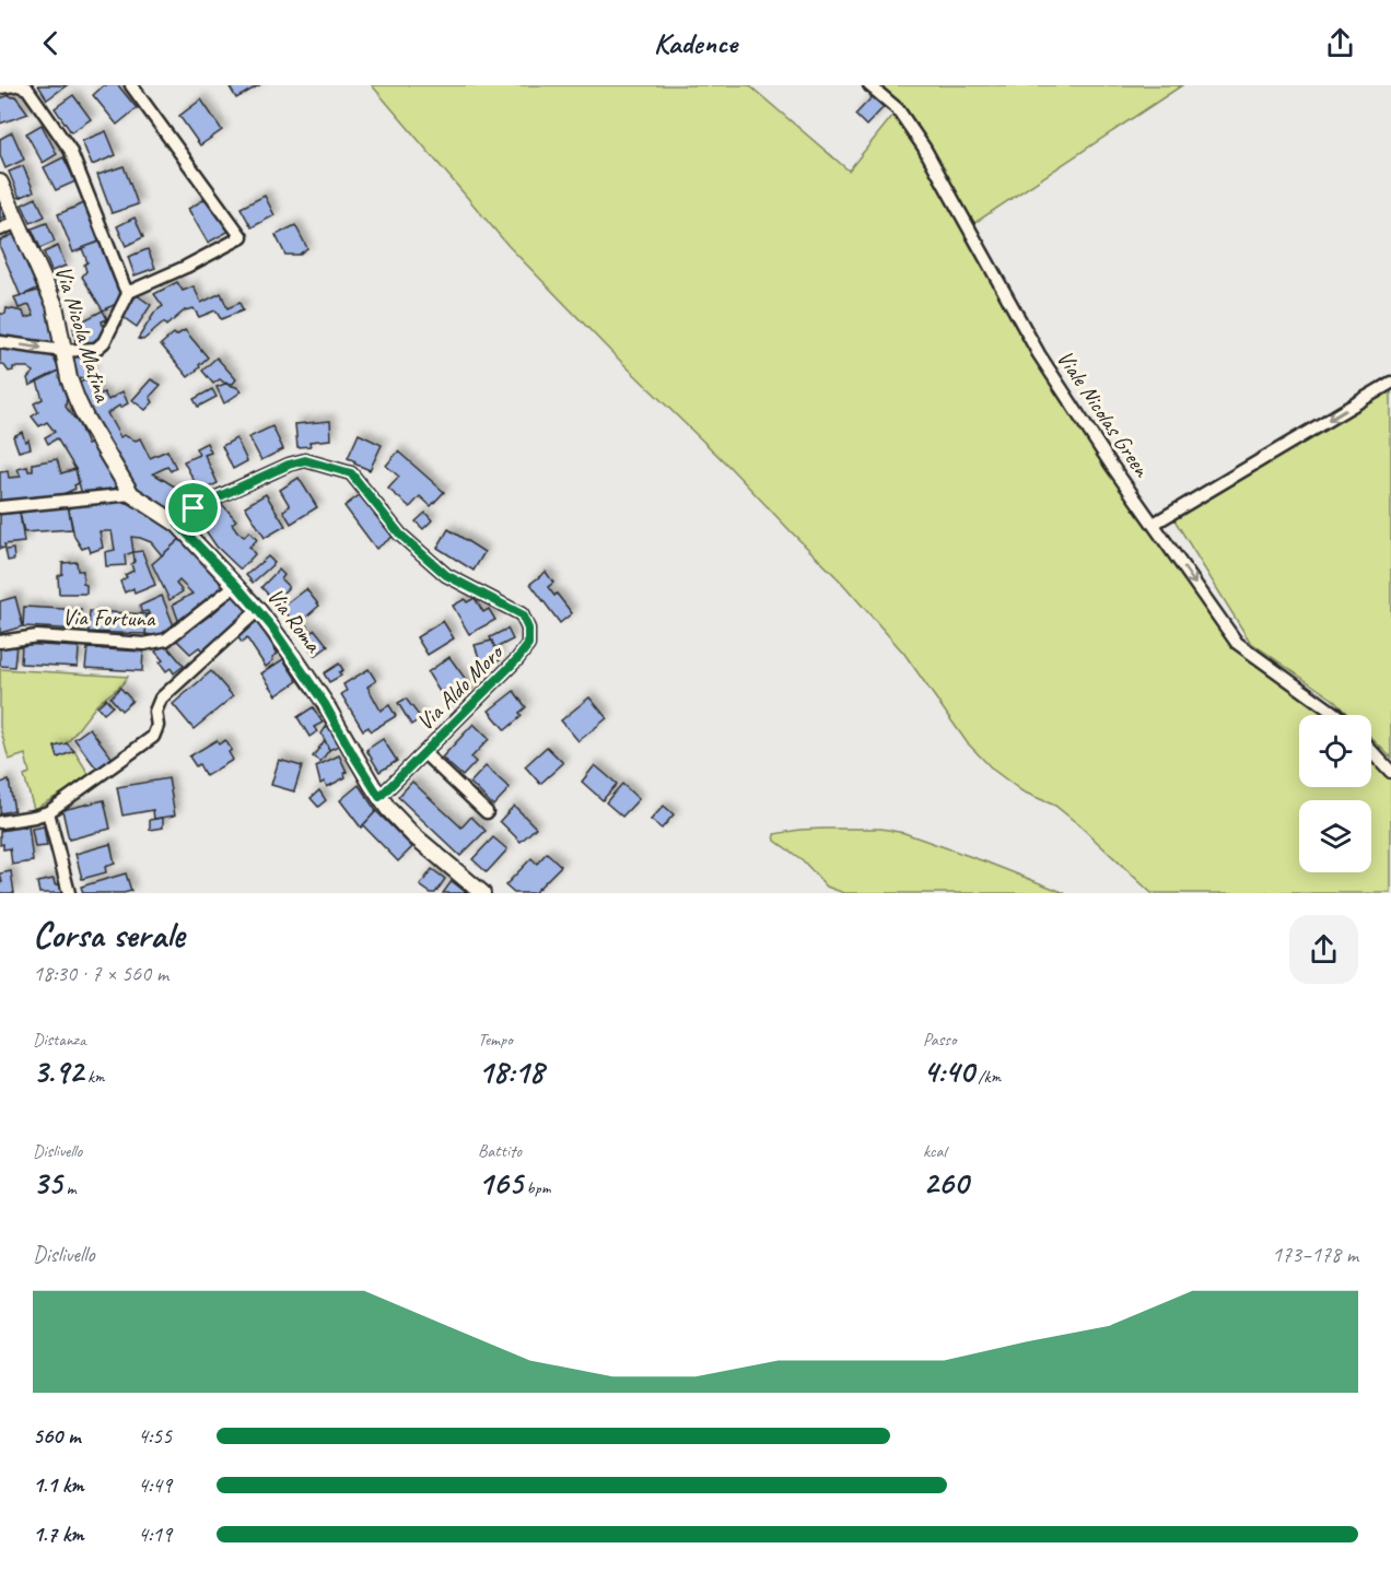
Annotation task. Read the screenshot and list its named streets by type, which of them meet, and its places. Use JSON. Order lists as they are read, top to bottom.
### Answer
{
  "streets": {
    "street": [
      "Via Nicola Matina",
      "Viale Nicolas Green",
      "Via Fortuna",
      "Via Roma",
      "Via Aldo Moro"
    ]
  },
  "crossings": [
    ["Via Nicola Matina", "Via Roma"],
    ["Via Fortuna", "Via Roma"],
    ["Via Roma", "Via Aldo Moro"]
  ],
  "page": {
    "header": "Kadence",
    "heading": ["Corsa serale", "18:30 · 7 × 560 m"],
    "stats": [
      ["Distanza", "3.92 km"],
      ["Tempo", "18:18"],
      ["Passo", "4:40 /km"],
      ["Dislivello", "35 m"],
      ["Battito", "165 bpm"],
      ["kcal", "260"]
    ],
    "chart": ["Dislivello", "173–178 m"],
    "list": [
      {
        "name": "560 m",
        "note": "4:55"
      },
      {
        "name": "1.1 km",
        "note": "4:49"
      },
      {
        "name": "1.7 km",
        "note": "4:19"
      }
    ]
  }
}
